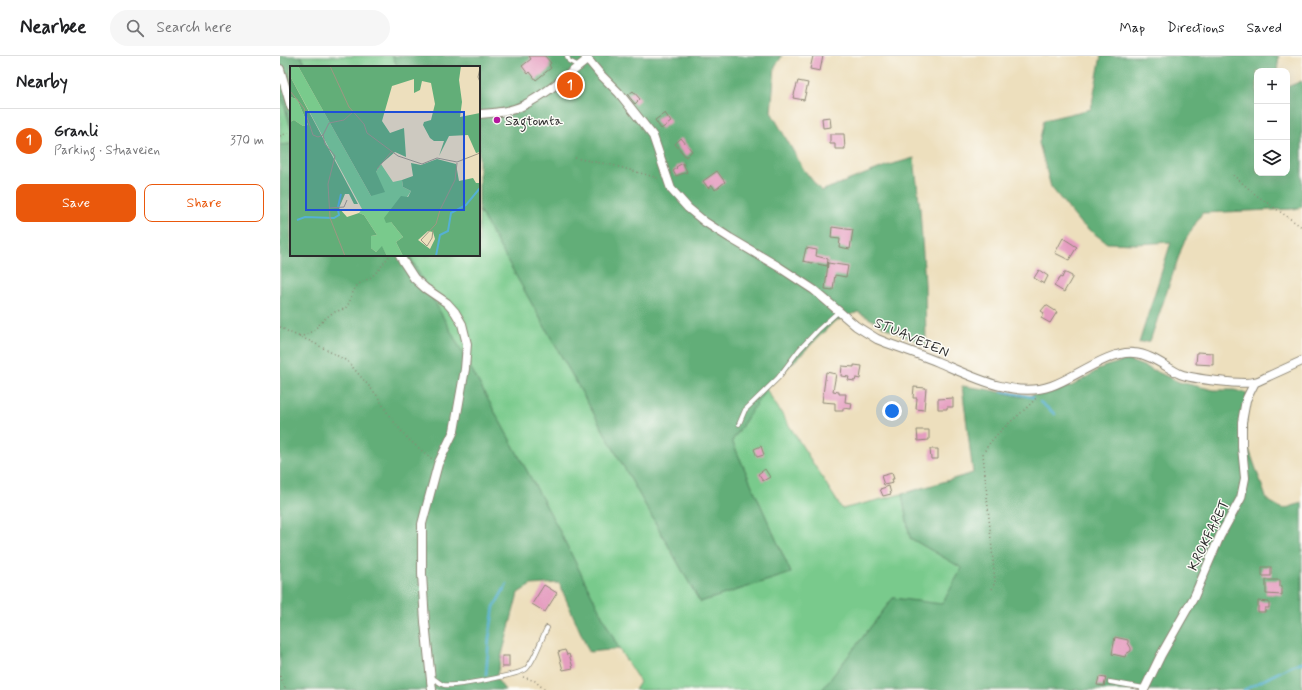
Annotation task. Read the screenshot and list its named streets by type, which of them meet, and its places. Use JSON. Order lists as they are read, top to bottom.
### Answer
{
  "streets": {
    "street": ["STUAVEIEN", "KROKFARET"]
  },
  "crossings": [
    ["STUAVEIEN", "KROKFARET"]
  ],
  "places": ["Sagtomta"],
  "page": {
    "header": "Nearbee",
    "search": "Search here",
    "nav": ["Map", "Directions", "Saved"],
    "heading": "Nearby",
    "map_buttons": ["+", "−"],
    "pins": "1",
    "list": [
      {
        "mark": "1",
        "name": "Granli",
        "note": "Parking · Stuaveien",
        "value": "370 m"
      }
    ],
    "buttons": ["Save", "Share"]
  }
}
